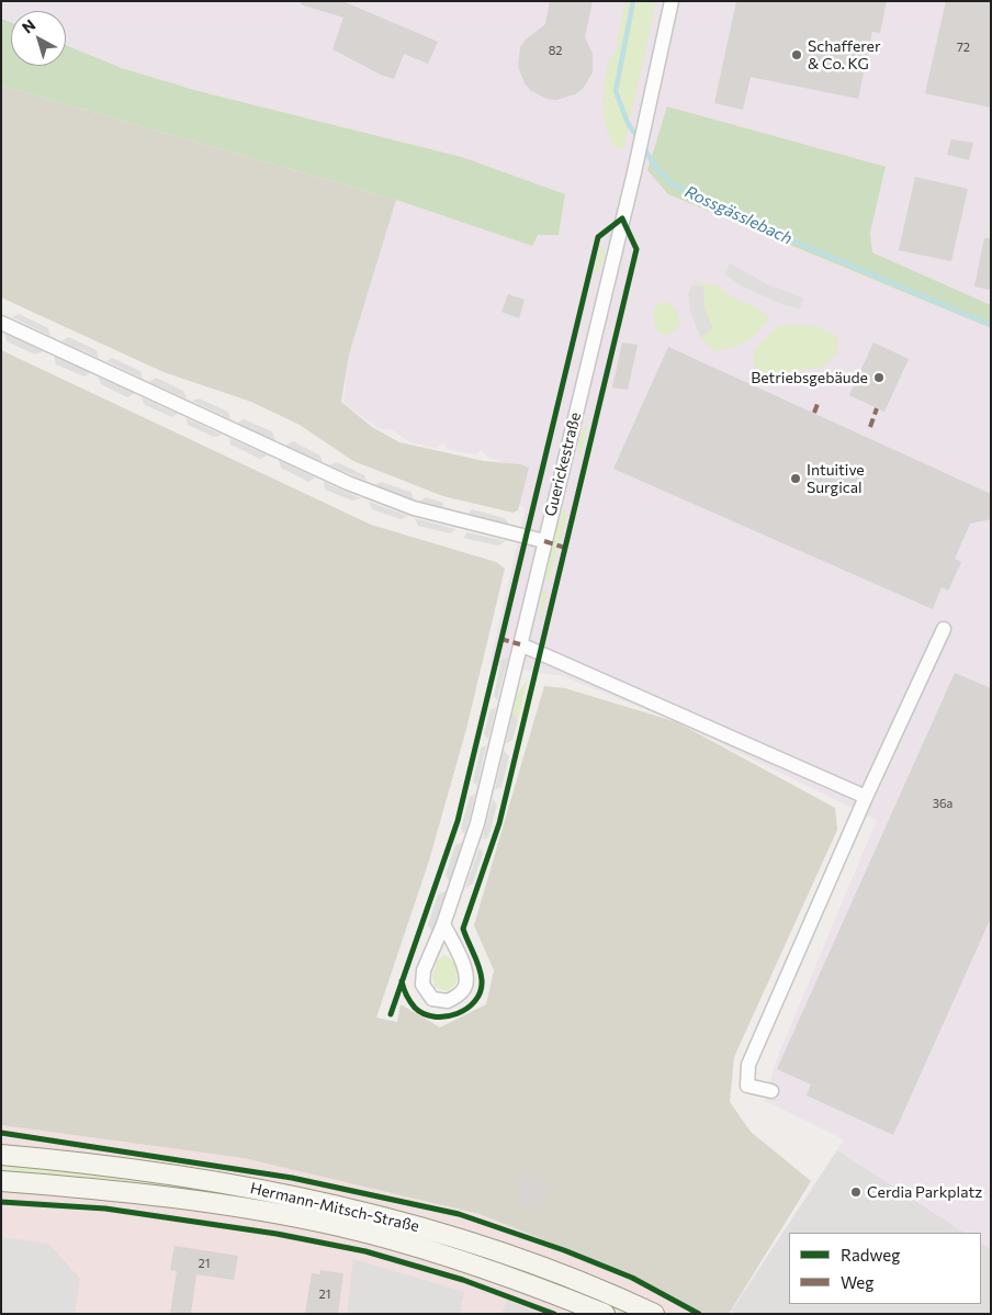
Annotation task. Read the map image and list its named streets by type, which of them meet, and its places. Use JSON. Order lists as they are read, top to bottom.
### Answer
{
  "streets": {
    "main road": ["Hermann-Mitsch-Straße"],
    "street": ["Guerickestraße"]
  },
  "water": ["Rossgässlebach"],
  "places": [
    "Schafferer & Co. KG",
    "Betriebsgebäude",
    "Intuitive Surgical",
    "Cerdia Parkplatz"
  ],
  "house_numbers": [
    "72",
    "82",
    "36a",
    "21",
    "21"
  ],
  "legend": ["Radweg", "Weg"],
  "north": "top left"
}
